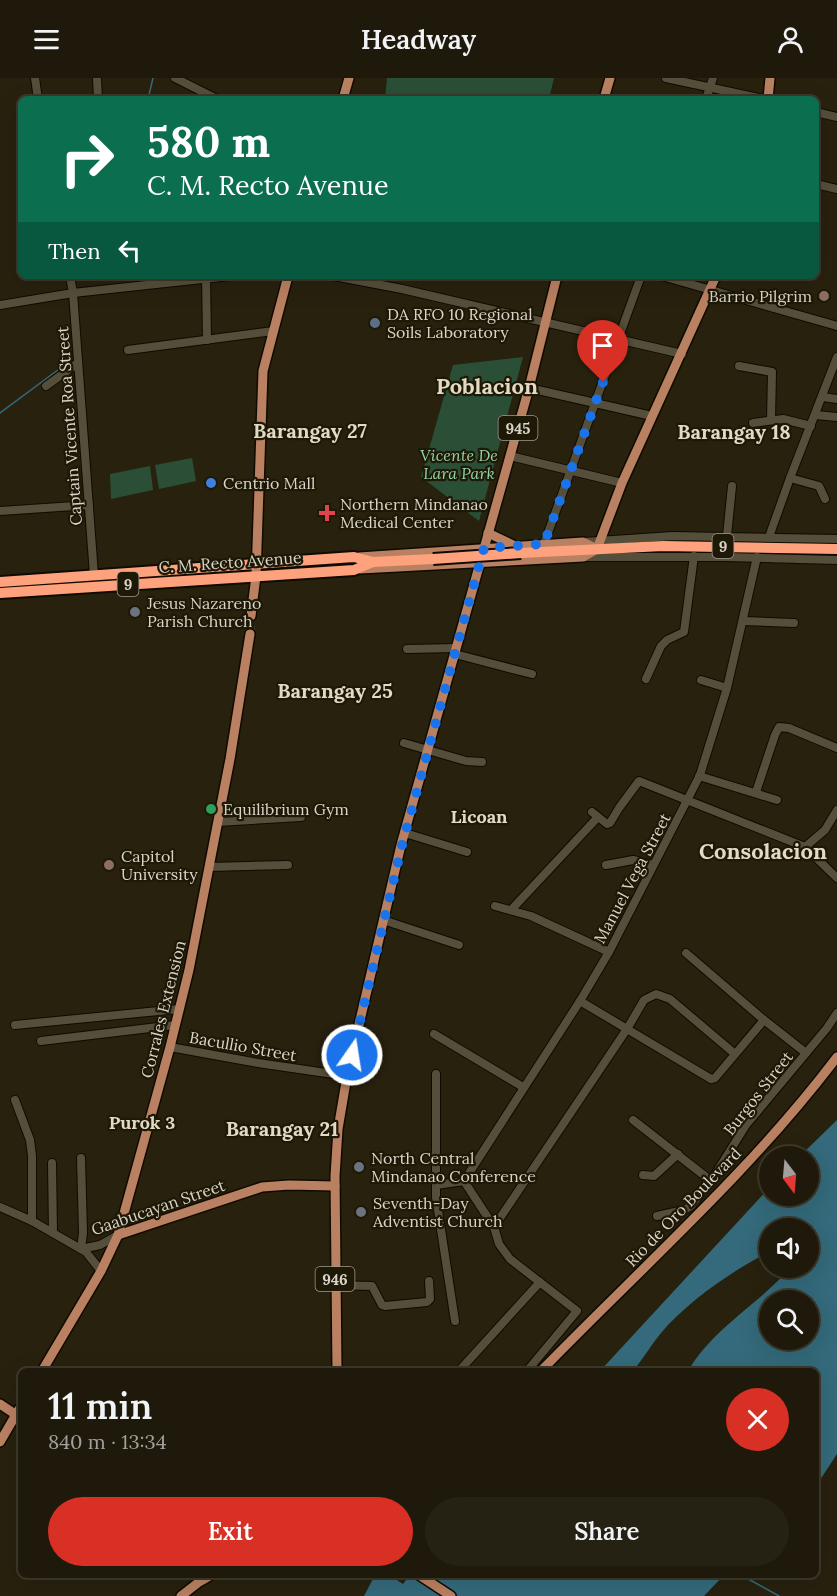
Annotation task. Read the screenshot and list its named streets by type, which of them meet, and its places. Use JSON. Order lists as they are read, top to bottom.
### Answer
{
  "streets": {
    "highway": ["9", "C. M. Recto Avenue"],
    "main road": [
      "945",
      "Corrales Extension",
      "Gaabucayan Street",
      "Rio de Oro Boulevard",
      "946"
    ],
    "street": [
      "Captain Vicente Roa Street",
      "Manuel Vega Street",
      "Bacullio Street",
      "Burgos Street"
    ]
  },
  "crossings": [
    ["Captain Vicente Roa Street", "C. M. Recto Avenue"],
    ["945", "C. M. Recto Avenue"],
    ["C. M. Recto Avenue", "946"],
    ["Corrales Extension", "Bacullio Street"],
    ["Corrales Extension", "Gaabucayan Street"],
    ["Bacullio Street", "946"],
    ["Gaabucayan Street", "946"]
  ],
  "districts": [
    "Poblacion",
    "Barangay 27",
    "Barangay 18",
    "Barangay 25",
    "Licoan",
    "Consolacion",
    "Purok 3",
    "Barangay 21"
  ],
  "parks": ["Vicente De Lara Park"],
  "places": {
    "other": [
      "Barrio Pilgrim",
      "DA RFO 10 Regional Soils Laboratory",
      "Centrio Mall",
      "Jesus Nazareno Parish Church",
      "Equilibrium Gym",
      "Capitol University",
      "North Central Mindanao Conference",
      "Seventh-Day Adventist Church"
    ],
    "health": ["Northern Mindanao Medical Center"]
  },
  "north": "bottom",
  "page": {
    "header": "Headway",
    "turn": ["580 m", "C. M. Recto Avenue"],
    "then": "Then",
    "heading": ["11 min", "840 m · 13:34"],
    "buttons": ["Exit", "Share"]
  }
}
